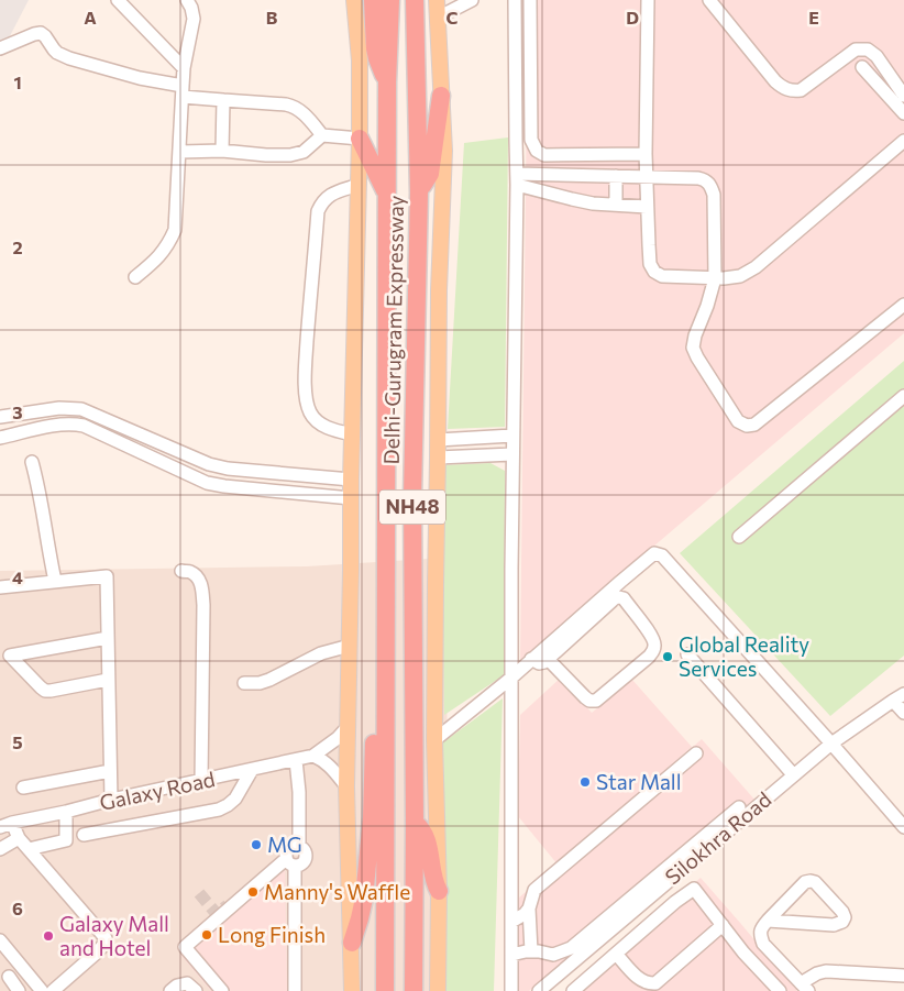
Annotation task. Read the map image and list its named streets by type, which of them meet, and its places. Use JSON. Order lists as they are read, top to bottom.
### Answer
{
  "streets": {
    "highway": ["Delhi-Gurugram Expressway", "NH48"],
    "street": ["Galaxy Road", "Silokhra Road"]
  },
  "places": [
    "Global Reality Services",
    "Star Mall",
    "MG",
    "Manny's Waffle",
    "Long Finish",
    "Galaxy Mall and Hotel"
  ],
  "grid": {
    "columns": [
      "A",
      "B",
      "C",
      "D",
      "E"
    ],
    "rows": [
      "1",
      "2",
      "3",
      "4",
      "5",
      "6"
    ]
  }
}
